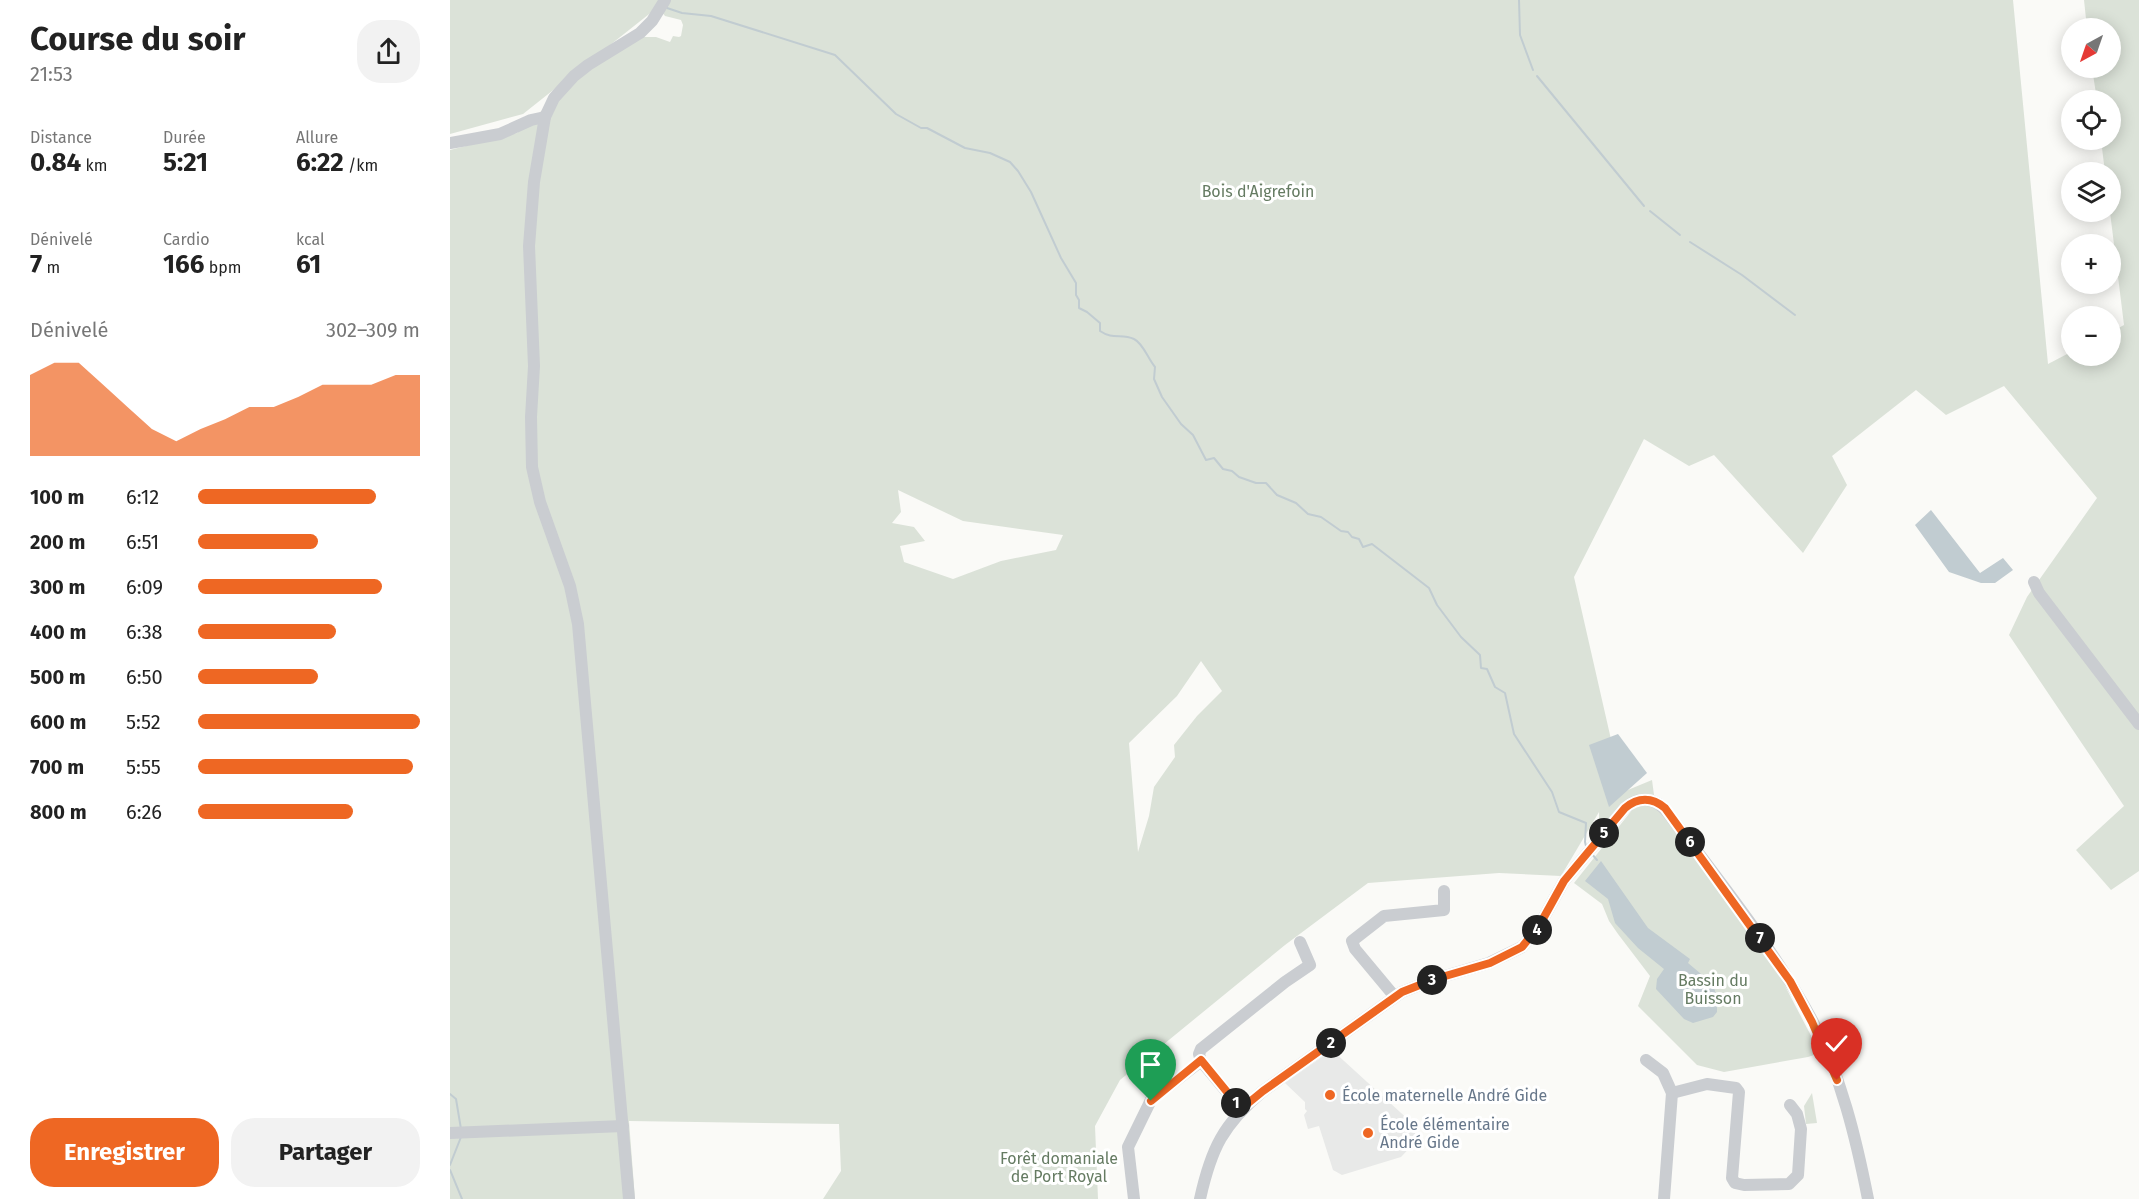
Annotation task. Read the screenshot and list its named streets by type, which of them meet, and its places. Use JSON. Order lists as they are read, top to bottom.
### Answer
{
  "parks": ["Bois d'Aigrefoin", "Bassin du Buisson", "Forêt domaniale de Port Royal"],
  "places": ["École maternelle André Gide", "École élémentaire André Gide"],
  "north": "bottom left",
  "page": {
    "heading": ["Course du soir", "21:53"],
    "map_buttons": ["+", "−"],
    "stats": [
      ["Distance", "0.84 km"],
      ["Durée", "5:21"],
      ["Allure", "6:22 /km"],
      ["Dénivelé", "7 m"],
      ["Cardio", "166 bpm"],
      ["kcal", "61"]
    ],
    "chart": ["Dénivelé", "302–309 m"],
    "list": [
      {
        "name": "100 m",
        "note": "6:12"
      },
      {
        "name": "200 m",
        "note": "6:51"
      },
      {
        "name": "300 m",
        "note": "6:09"
      },
      {
        "name": "400 m",
        "note": "6:38"
      },
      {
        "name": "500 m",
        "note": "6:50"
      },
      {
        "name": "600 m",
        "note": "5:52"
      },
      {
        "name": "700 m",
        "note": "5:55"
      },
      {
        "name": "800 m",
        "note": "6:26"
      }
    ],
    "pins": [
      "5",
      "6",
      "4",
      "7",
      "3",
      "2",
      "1"
    ],
    "buttons": ["Enregistrer", "Partager"]
  }
}
